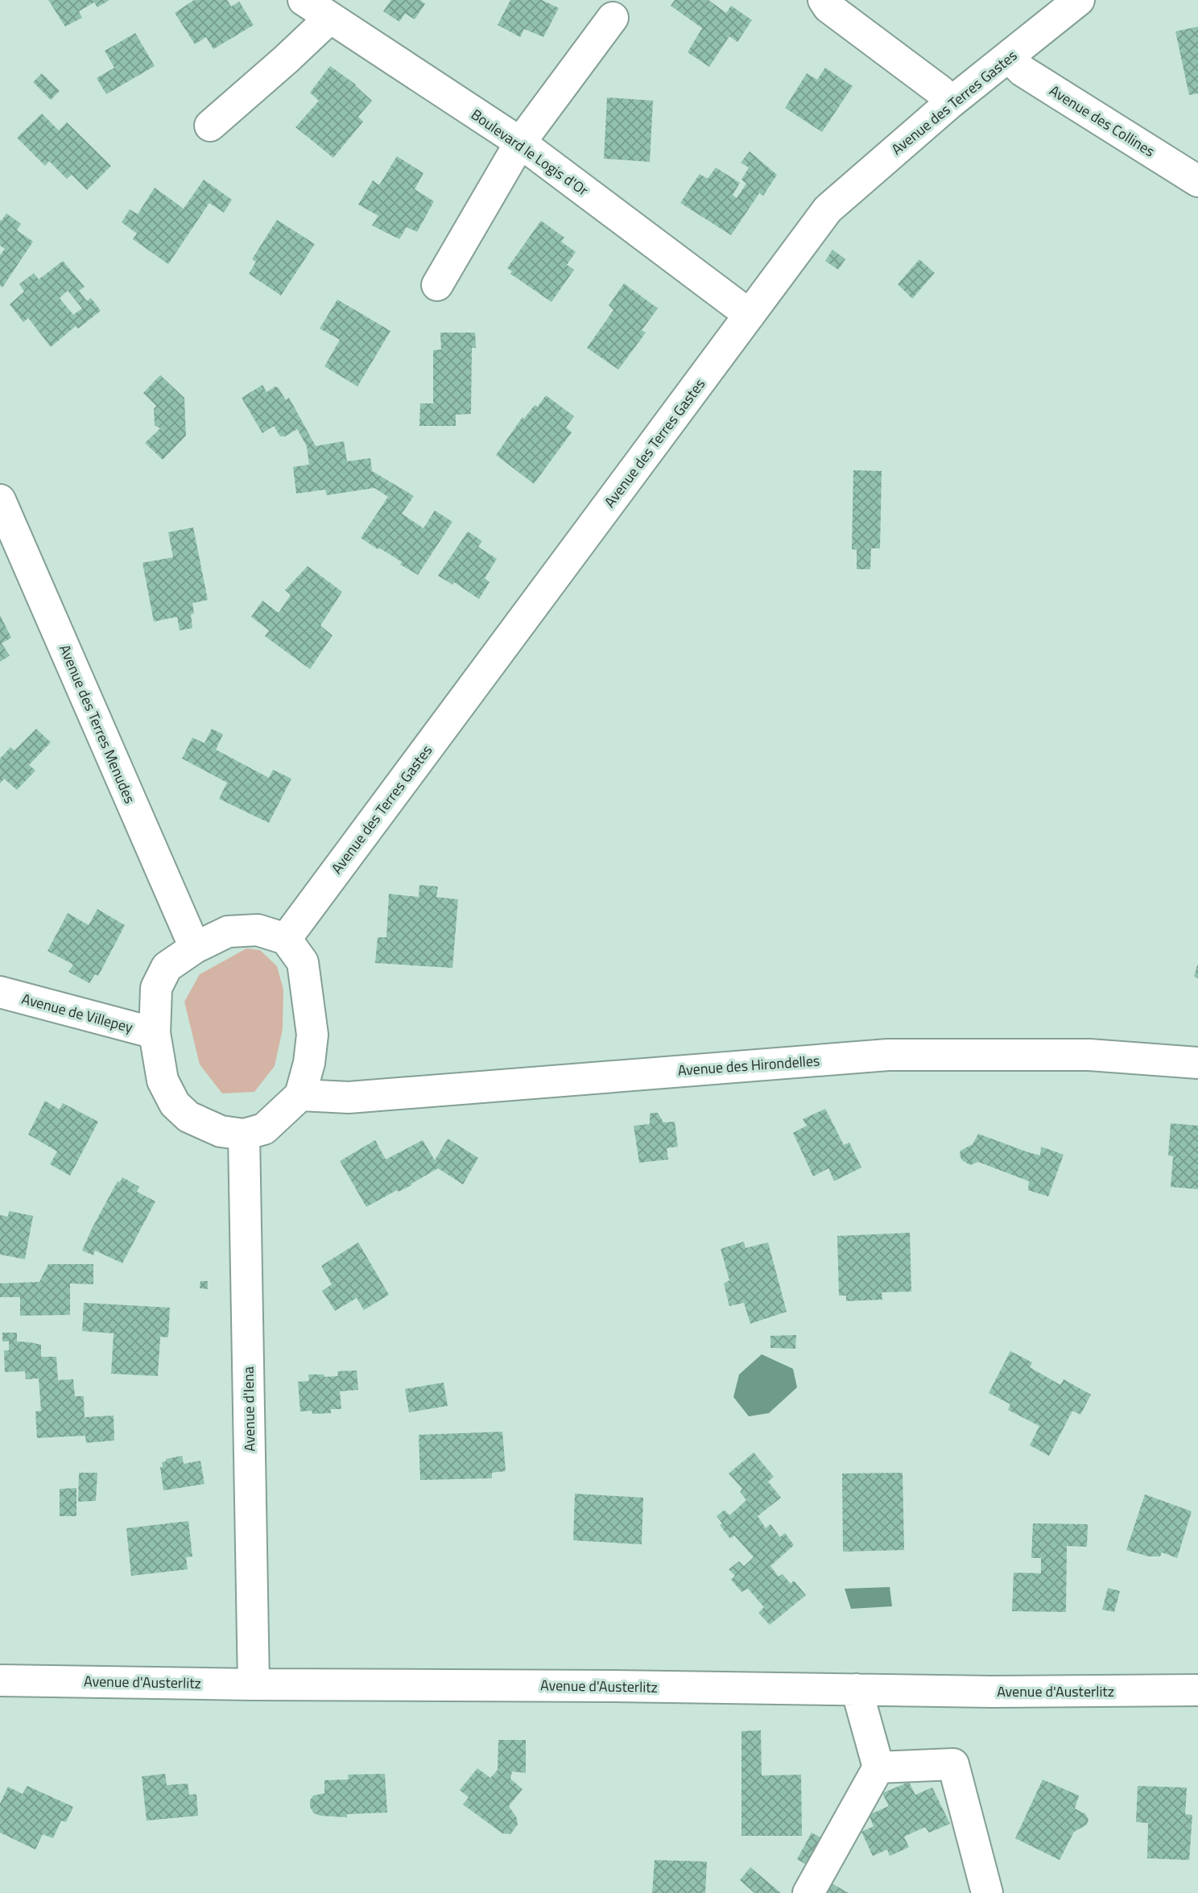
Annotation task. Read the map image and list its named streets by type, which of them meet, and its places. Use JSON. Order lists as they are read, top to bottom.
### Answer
{
  "streets": {
    "street": [
      "Avenue des Terres Gastes",
      "Avenue des Collines",
      "Boulevard le Logis d'Or",
      "Avenue des Terres Menudes",
      "Avenue de Villepey",
      "Avenue des Hirondelles",
      "Avenue d'Iena",
      "Avenue d'Austerlitz"
    ]
  },
  "crossings": [
    ["Avenue des Terres Gastes", "Avenue des Collines"],
    ["Avenue des Terres Gastes", "Boulevard le Logis d'Or"],
    ["Avenue des Terres Gastes", "Avenue des Terres Menudes"],
    ["Avenue des Terres Gastes", "Avenue de Villepey"],
    ["Avenue des Terres Gastes", "Avenue des Hirondelles"],
    ["Avenue des Terres Gastes", "Avenue d'Iena"],
    ["Avenue des Terres Menudes", "Avenue de Villepey"],
    ["Avenue des Terres Menudes", "Avenue des Hirondelles"],
    ["Avenue des Terres Menudes", "Avenue d'Iena"],
    ["Avenue de Villepey", "Avenue des Hirondelles"],
    ["Avenue de Villepey", "Avenue d'Iena"],
    ["Avenue des Hirondelles", "Avenue d'Iena"],
    ["Avenue d'Iena", "Avenue d'Austerlitz"]
  ]
}
